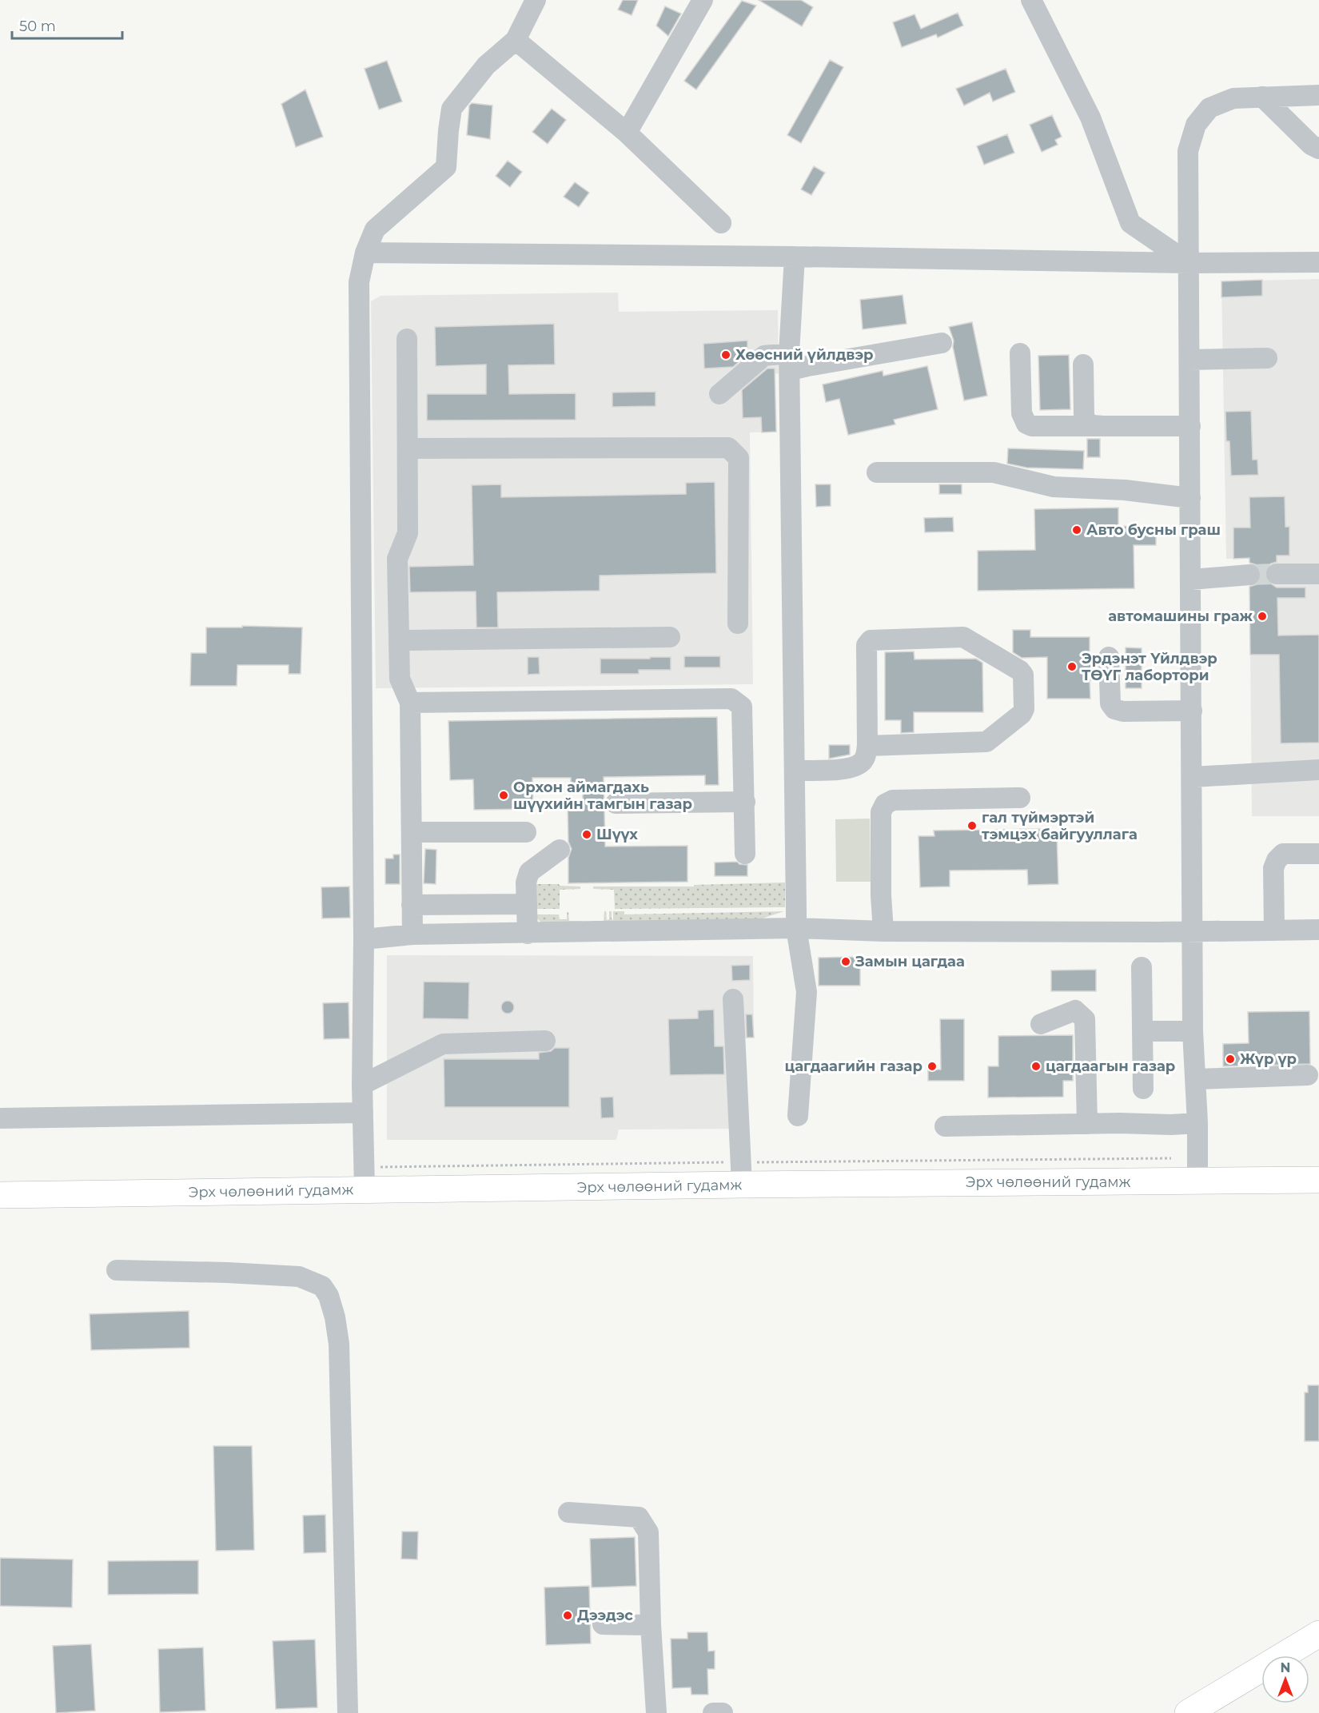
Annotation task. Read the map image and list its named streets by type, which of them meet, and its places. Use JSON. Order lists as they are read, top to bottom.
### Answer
{
  "streets": {
    "main road": ["Эрх чөлөөний гудамж"]
  },
  "places": [
    "Хөөсний үйлдвэр",
    "Авто бусны граш",
    "автомашины граж",
    "Эрдэнэт Үйлдвэр ТӨҮГ лабортори",
    "Орхон аймагдахь шүүхийн тамгын газар",
    "гал түймэртэй тэмцэх байгууллага",
    "Шүүх",
    "Замын цагдаа",
    "Жүр үр",
    "цагдаагийн газар",
    "цагдаагын газар",
    "Дээдэс"
  ],
  "scale_bar": "50 m",
  "north": "top"
}
